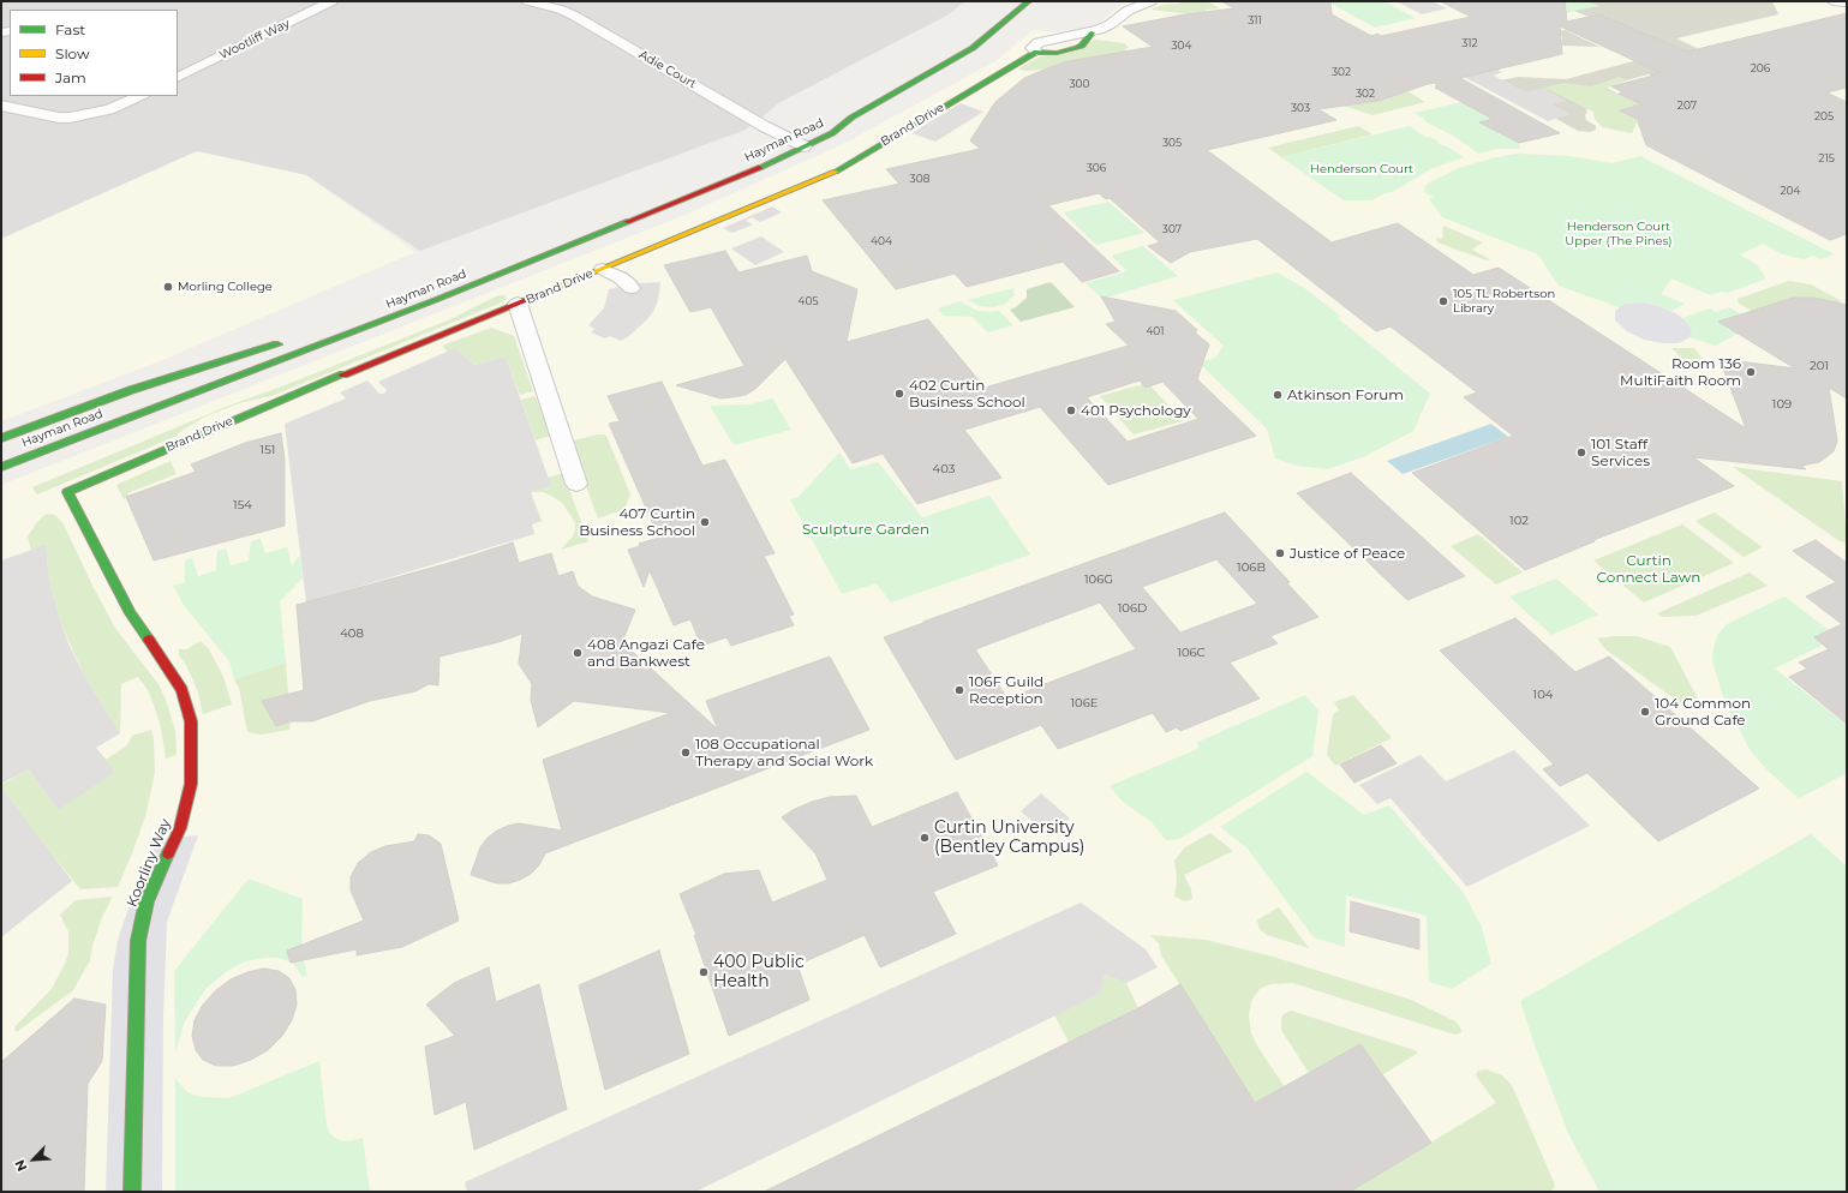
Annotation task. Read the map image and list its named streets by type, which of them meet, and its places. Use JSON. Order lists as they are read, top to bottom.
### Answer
{
  "streets": {
    "main road": ["Brand Drive", "Hayman Road", "Koorliny Way"],
    "street": ["Wootliff Way", "Adie Court"]
  },
  "crossings": [
    ["Adie Court", "Hayman Road"],
    ["Brand Drive", "Koorliny Way"]
  ],
  "parks": [
    "Henderson Court",
    "Henderson Court Upper (The Pines)",
    "Sculpture Garden",
    "Curtin Connect Lawn"
  ],
  "places": [
    "Morling College",
    "105 TL Robertson Library",
    "Room 136 MultiFaith Room",
    "402 Curtin Business School",
    "Atkinson Forum",
    "401 Psychology",
    "101 Staff Services",
    "407 Curtin Business School",
    "Justice of Peace",
    "408 Angazi Cafe and Bankwest",
    "106F Guild Reception",
    "104 Common Ground Cafe",
    "108 Occupational Therapy and Social Work",
    "Curtin University (Bentley Campus)",
    "400 Public Health"
  ],
  "house_numbers": [
    "311",
    "312",
    "304",
    "206",
    "302",
    "300",
    "302",
    "207",
    "303",
    "205",
    "305",
    "215",
    "306",
    "308",
    "204",
    "307",
    "404",
    "405",
    "401",
    "201",
    "109",
    "151",
    "403",
    "154",
    "102",
    "106B",
    "106G",
    "106D",
    "408",
    "106C",
    "104",
    "106E"
  ],
  "legend": ["Fast", "Slow", "Jam"],
  "north": "bottom left"
}
